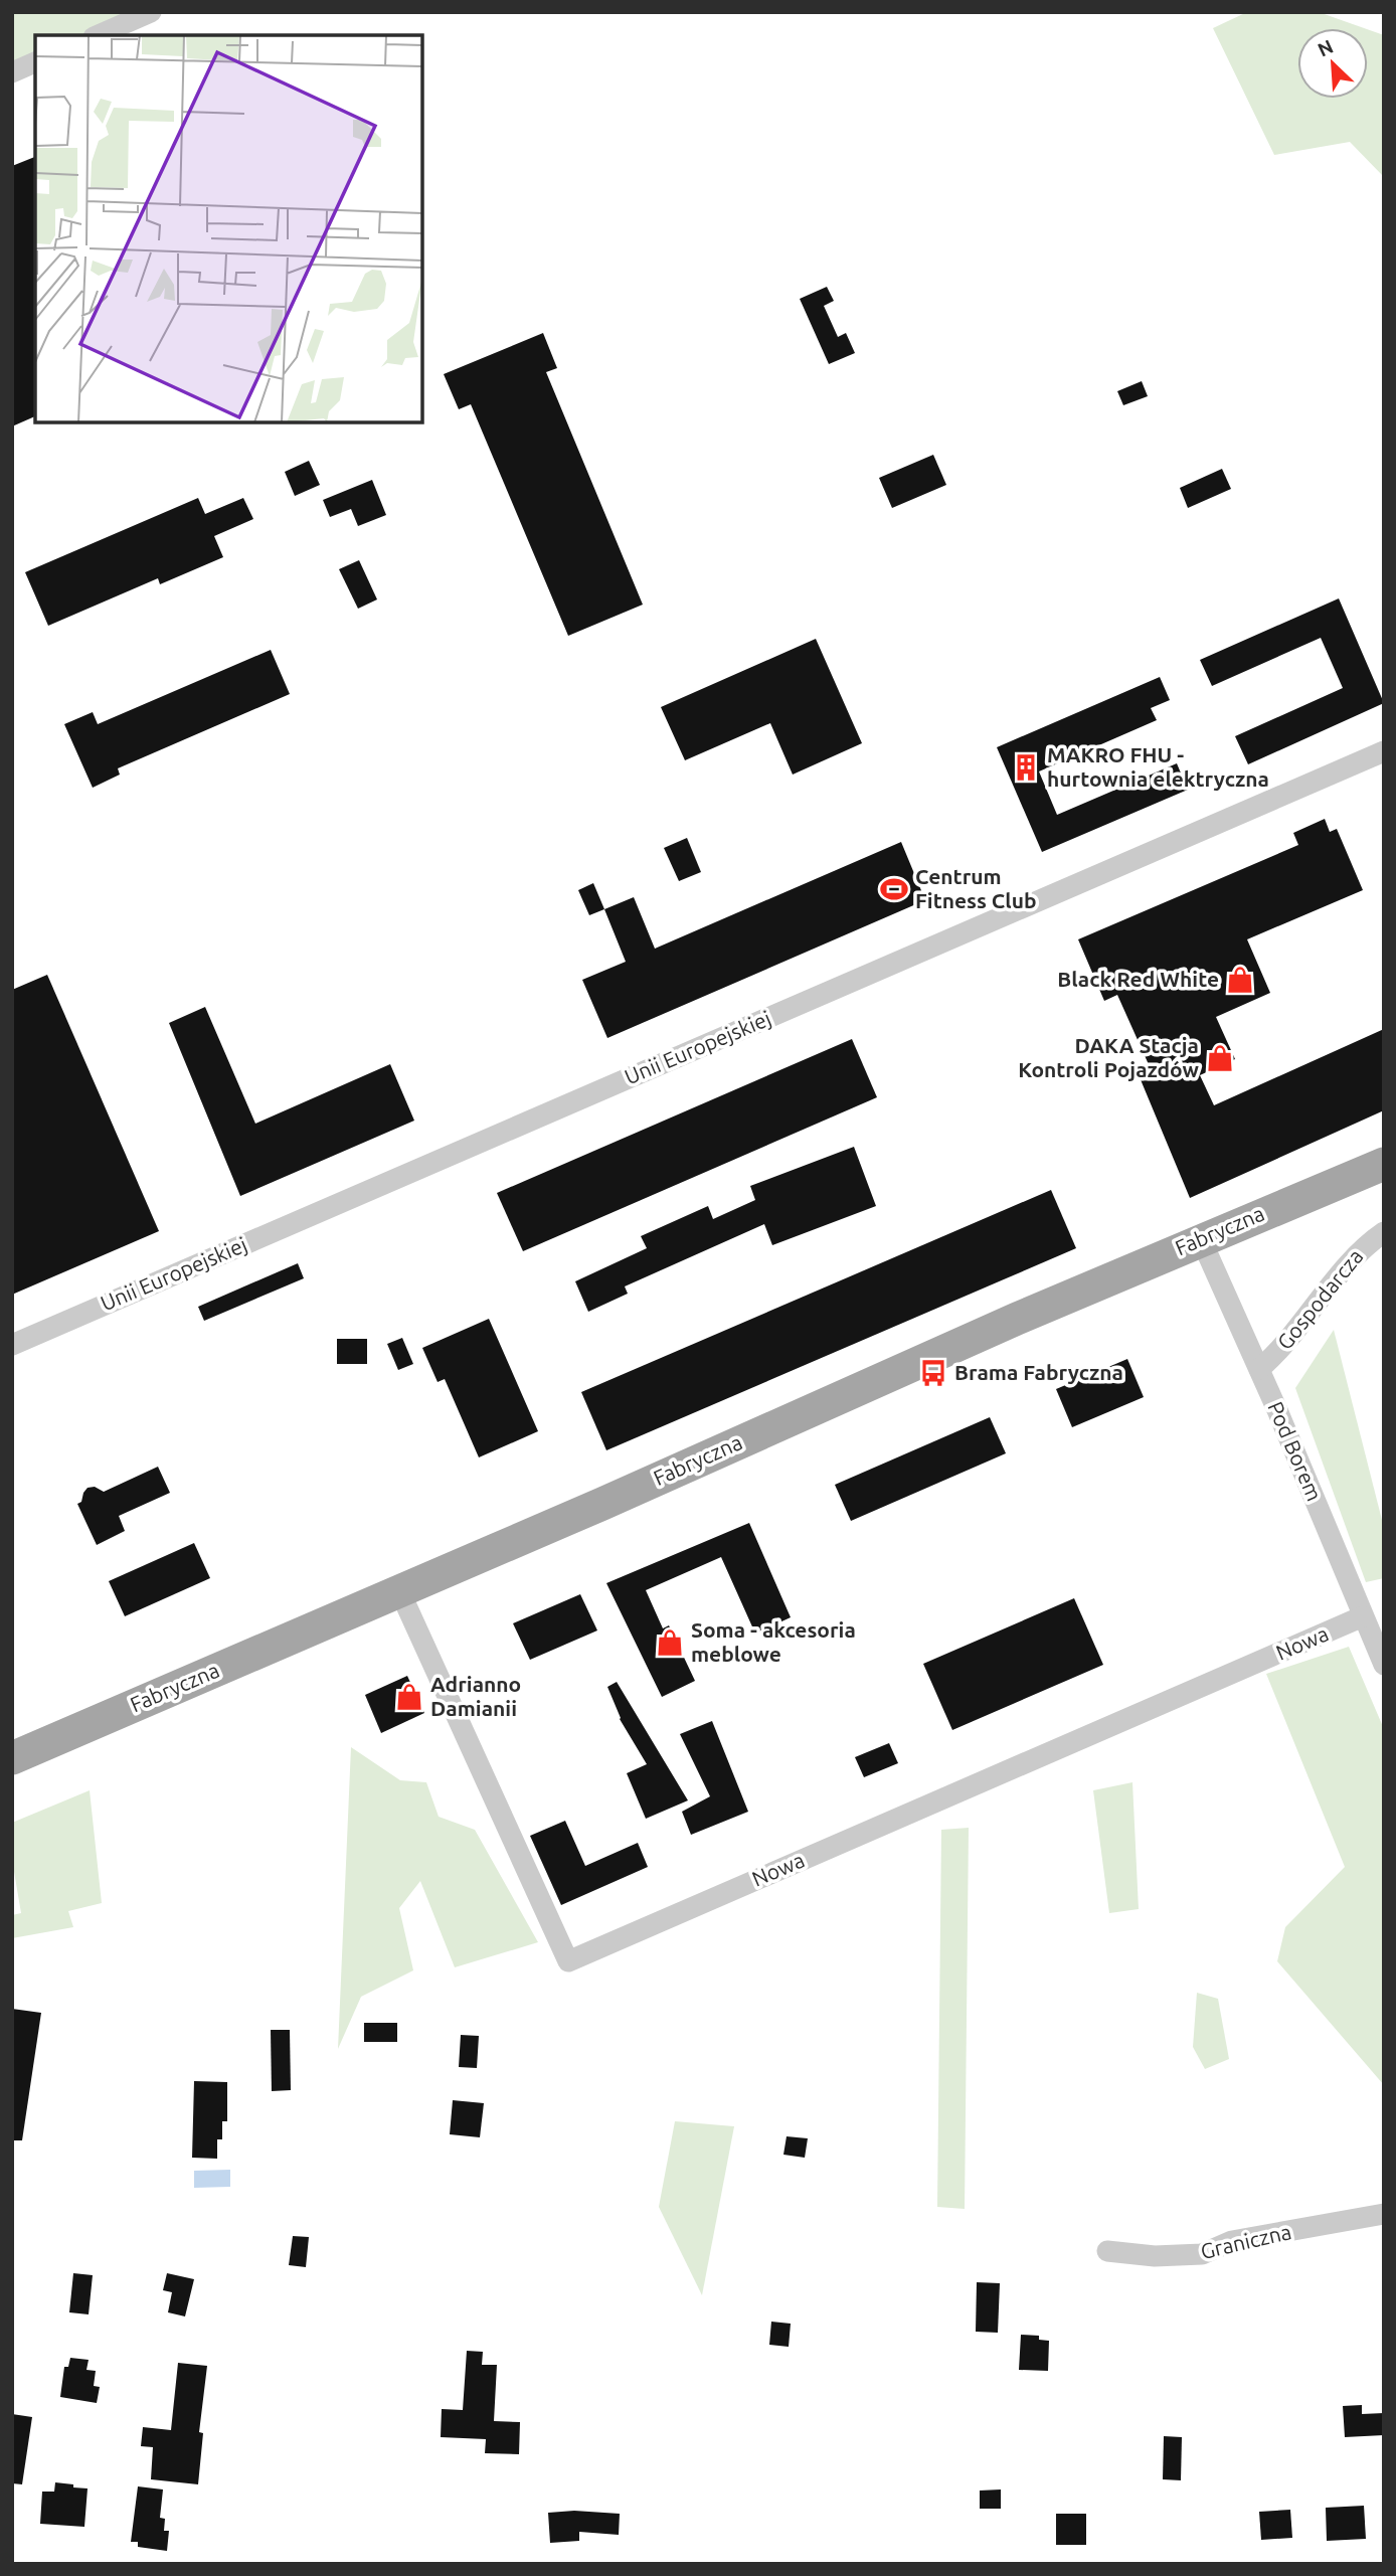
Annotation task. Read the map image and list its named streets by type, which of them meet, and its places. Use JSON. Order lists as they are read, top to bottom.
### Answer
{
  "streets": {
    "main road": ["Fabryczna"],
    "street": [
      "Unii Europejskiej",
      "Gospodarcza",
      "Pod Borem",
      "Nowa",
      "Graniczna"
    ]
  },
  "crossings": [
    ["Fabryczna", "Pod Borem"],
    ["Fabryczna", "Nowa"],
    ["Gospodarcza", "Pod Borem"],
    ["Pod Borem", "Nowa"]
  ],
  "places": {
    "building": ["MAKRO FHU - hurtownia elektryczna"],
    "sports": ["Centrum Fitness Club"],
    "shop": [
      "Black Red White",
      "DAKA Stacja Kontroli Pojazdów",
      "Soma - akcesoria meblowe",
      "Adrianno Damianii"
    ],
    "bus stop": ["Brama Fabryczna"]
  },
  "north": "top left"
}
